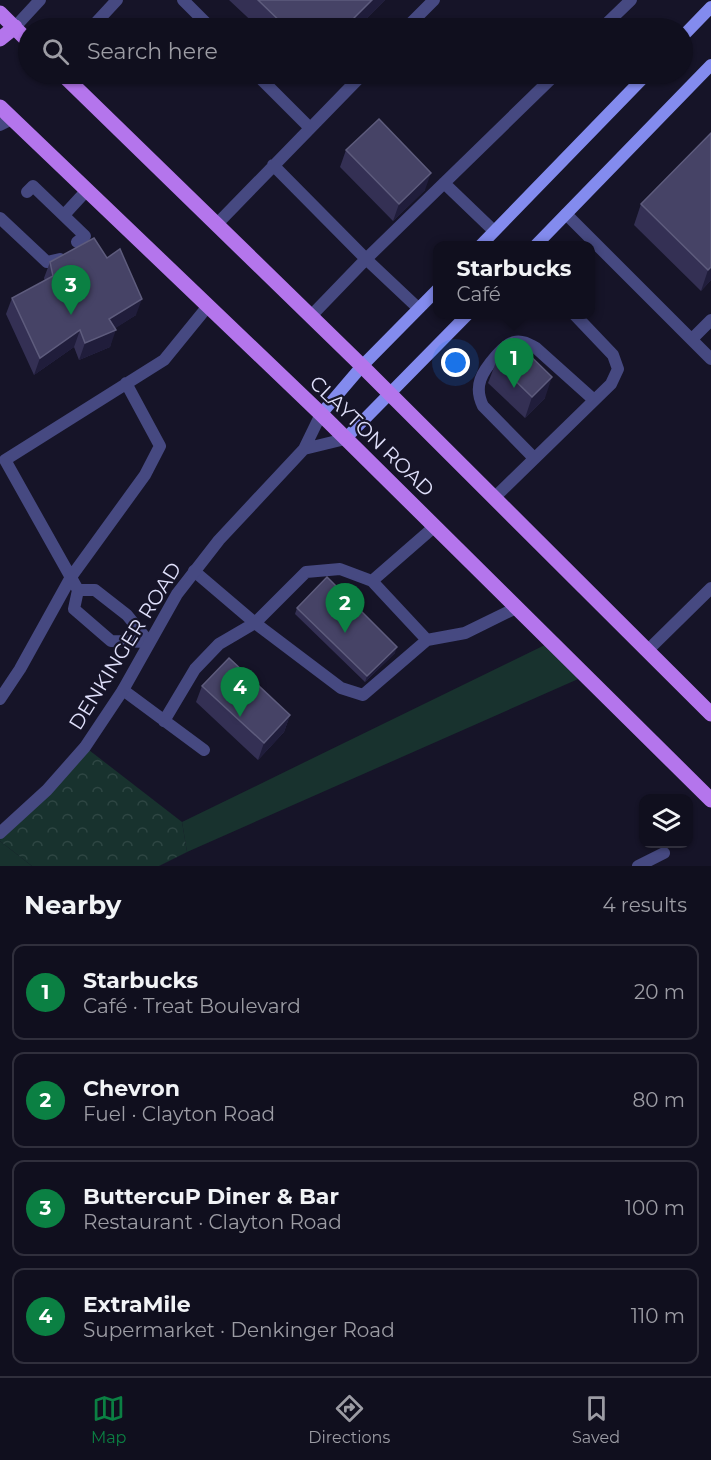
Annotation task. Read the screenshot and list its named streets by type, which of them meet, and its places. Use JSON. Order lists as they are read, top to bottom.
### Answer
{
  "streets": {
    "main road": ["CLAYTON ROAD"],
    "street": ["DENKINGER ROAD"]
  },
  "crossings": [
    ["CLAYTON ROAD", "DENKINGER ROAD"]
  ],
  "page": {
    "search": "Search here",
    "popup": ["Starbucks", "Café"],
    "pins": [
      "3",
      "1",
      "2",
      "4"
    ],
    "heading": ["Nearby", "4 results"],
    "list": [
      {
        "mark": "1",
        "name": "Starbucks",
        "note": "Café · Treat Boulevard",
        "value": "20 m"
      },
      {
        "mark": "2",
        "name": "Chevron",
        "note": "Fuel · Clayton Road",
        "value": "80 m"
      },
      {
        "mark": "3",
        "name": "ButtercuP Diner & Bar",
        "note": "Restaurant · Clayton Road",
        "value": "100 m"
      },
      {
        "mark": "4",
        "name": "ExtraMile",
        "note": "Supermarket · Denkinger Road",
        "value": "110 m"
      }
    ],
    "nav": ["Map", "Directions", "Saved"]
  }
}
